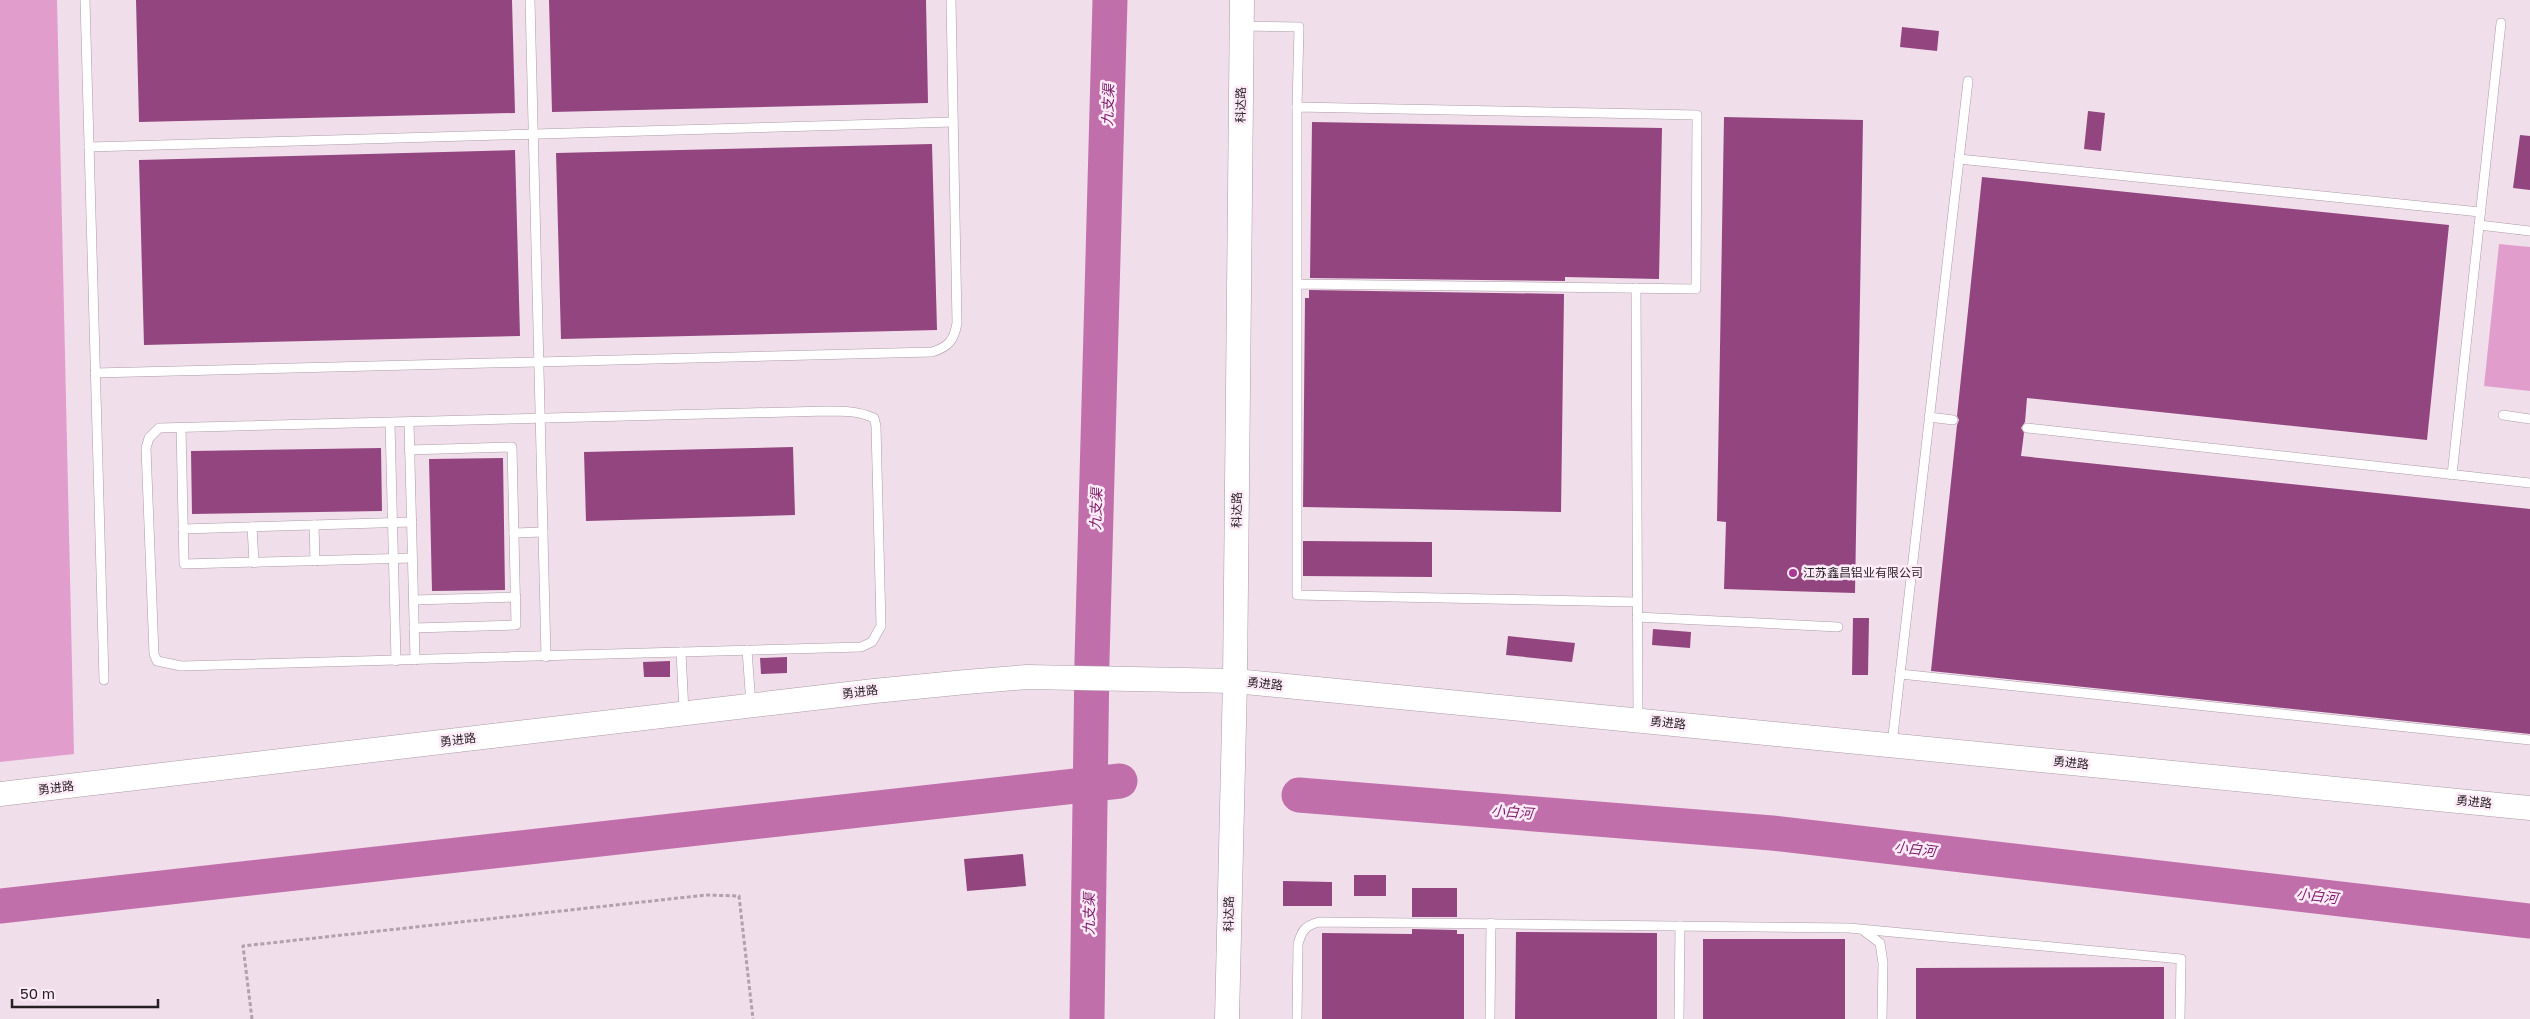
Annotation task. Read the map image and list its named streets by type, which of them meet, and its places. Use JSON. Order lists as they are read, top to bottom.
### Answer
{
  "streets": {
    "street": ["科达路", "勇进路"]
  },
  "crossings": [
    ["科达路", "勇进路"]
  ],
  "water": ["九支渠", "小白河"],
  "places": ["江苏鑫昌铝业有限公司"],
  "scale_bar": "50 m"
}
